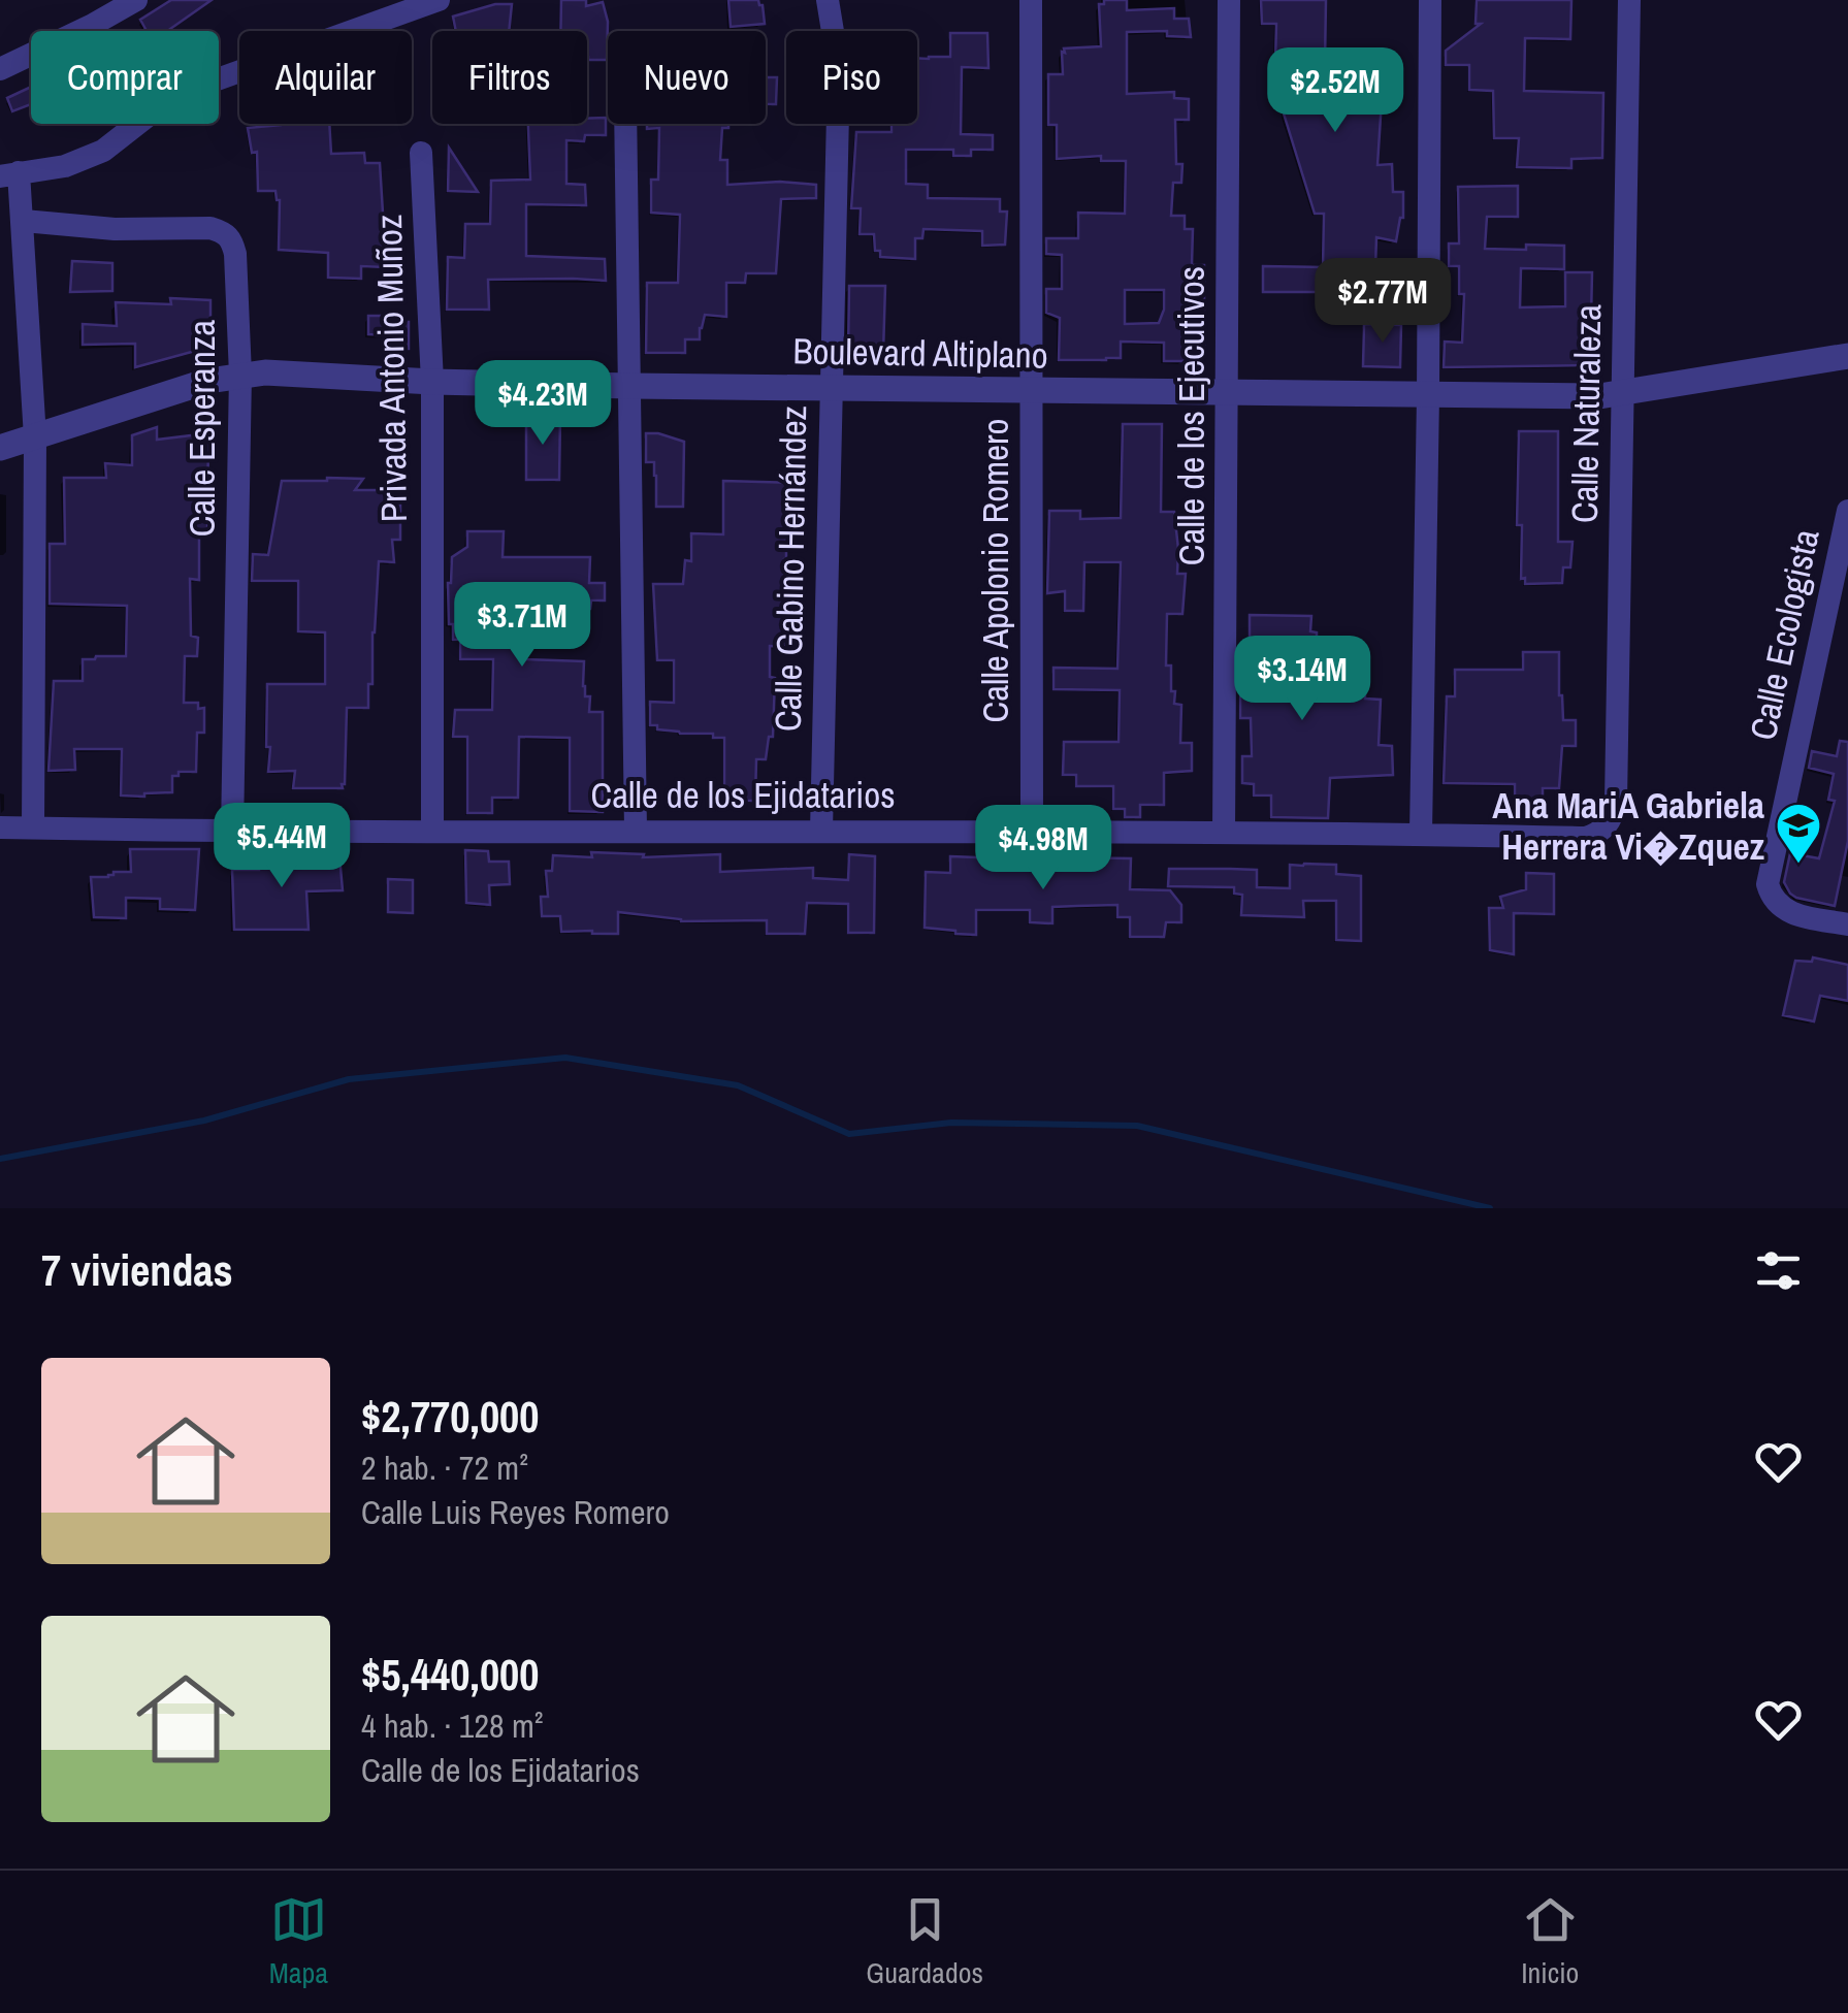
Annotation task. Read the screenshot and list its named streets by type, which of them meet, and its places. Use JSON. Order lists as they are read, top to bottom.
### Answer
{
  "streets": {
    "street": [
      "Boulevard Altiplano",
      "Privada Antonio Muñoz",
      "Calle Naturaleza",
      "Calle de los Ejecutivos",
      "Calle Esperanza",
      "Calle Gabino Hernández",
      "Calle Apolonio Romero",
      "Calle Ecologista",
      "Calle de los Ejidatarios"
    ]
  },
  "crossings": [
    ["Boulevard Altiplano", "Privada Antonio Muñoz"],
    ["Boulevard Altiplano", "Calle Naturaleza"],
    ["Boulevard Altiplano", "Calle de los Ejecutivos"],
    ["Boulevard Altiplano", "Calle Esperanza"],
    ["Boulevard Altiplano", "Calle Gabino Hernández"],
    ["Boulevard Altiplano", "Calle Apolonio Romero"],
    ["Privada Antonio Muñoz", "Calle de los Ejidatarios"],
    ["Calle Naturaleza", "Calle de los Ejidatarios"],
    ["Calle de los Ejecutivos", "Calle de los Ejidatarios"],
    ["Calle Esperanza", "Calle de los Ejidatarios"],
    ["Calle Gabino Hernández", "Calle de los Ejidatarios"],
    ["Calle Apolonio Romero", "Calle de los Ejidatarios"]
  ],
  "places": {
    "school or university": ["Ana MariA Gabriela Herrera Vi�Zquez"]
  },
  "page": {
    "chip": [
      "Comprar",
      "Alquilar",
      "Filtros",
      "Nuevo",
      "Piso"
    ],
    "price": [
      "$2.52M",
      "$2.77M",
      "$4.23M",
      "$3.71M",
      "$3.14M",
      "$5.44M",
      "$4.98M"
    ],
    "heading": "7 viviendas",
    "list": [
      {
        "name": "$2,770,000",
        "note": "2 hab. · 72 m² · Calle Luis Reyes Romero"
      },
      {
        "name": "$5,440,000",
        "note": "4 hab. · 128 m² · Calle de los Ejidatarios"
      }
    ],
    "tabs": ["Mapa", "Guardados", "Inicio"]
  }
}
